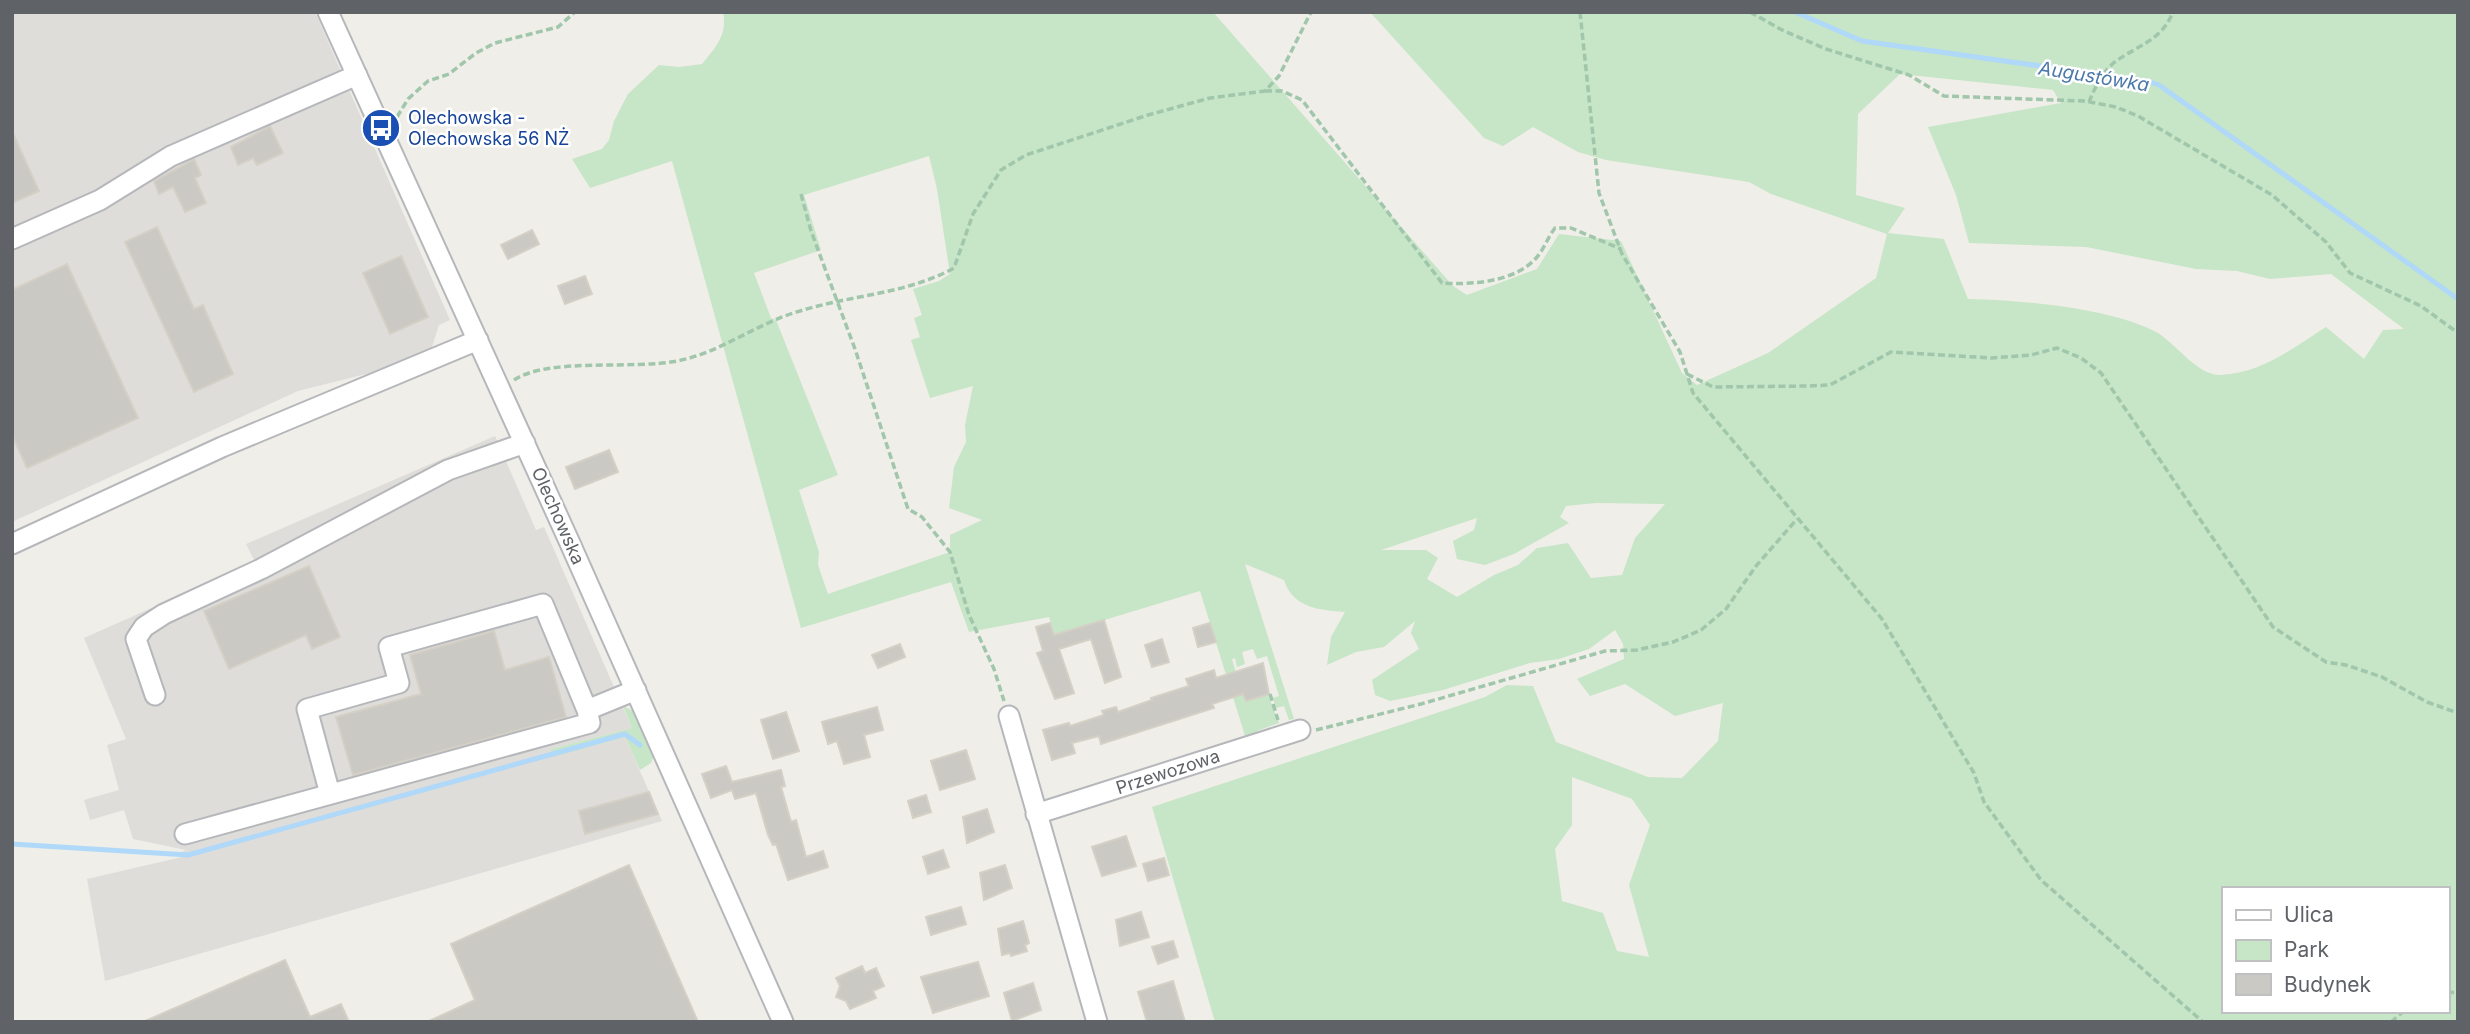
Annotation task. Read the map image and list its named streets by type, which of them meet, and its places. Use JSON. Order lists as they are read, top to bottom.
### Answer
{
  "streets": {
    "street": ["Olechowska", "Przewozowa"]
  },
  "water": ["Augustówka"],
  "places": {
    "bus stop": ["Olechowska - Olechowska 56 NŻ"]
  },
  "legend": ["Ulica", "Park", "Budynek"]
}
